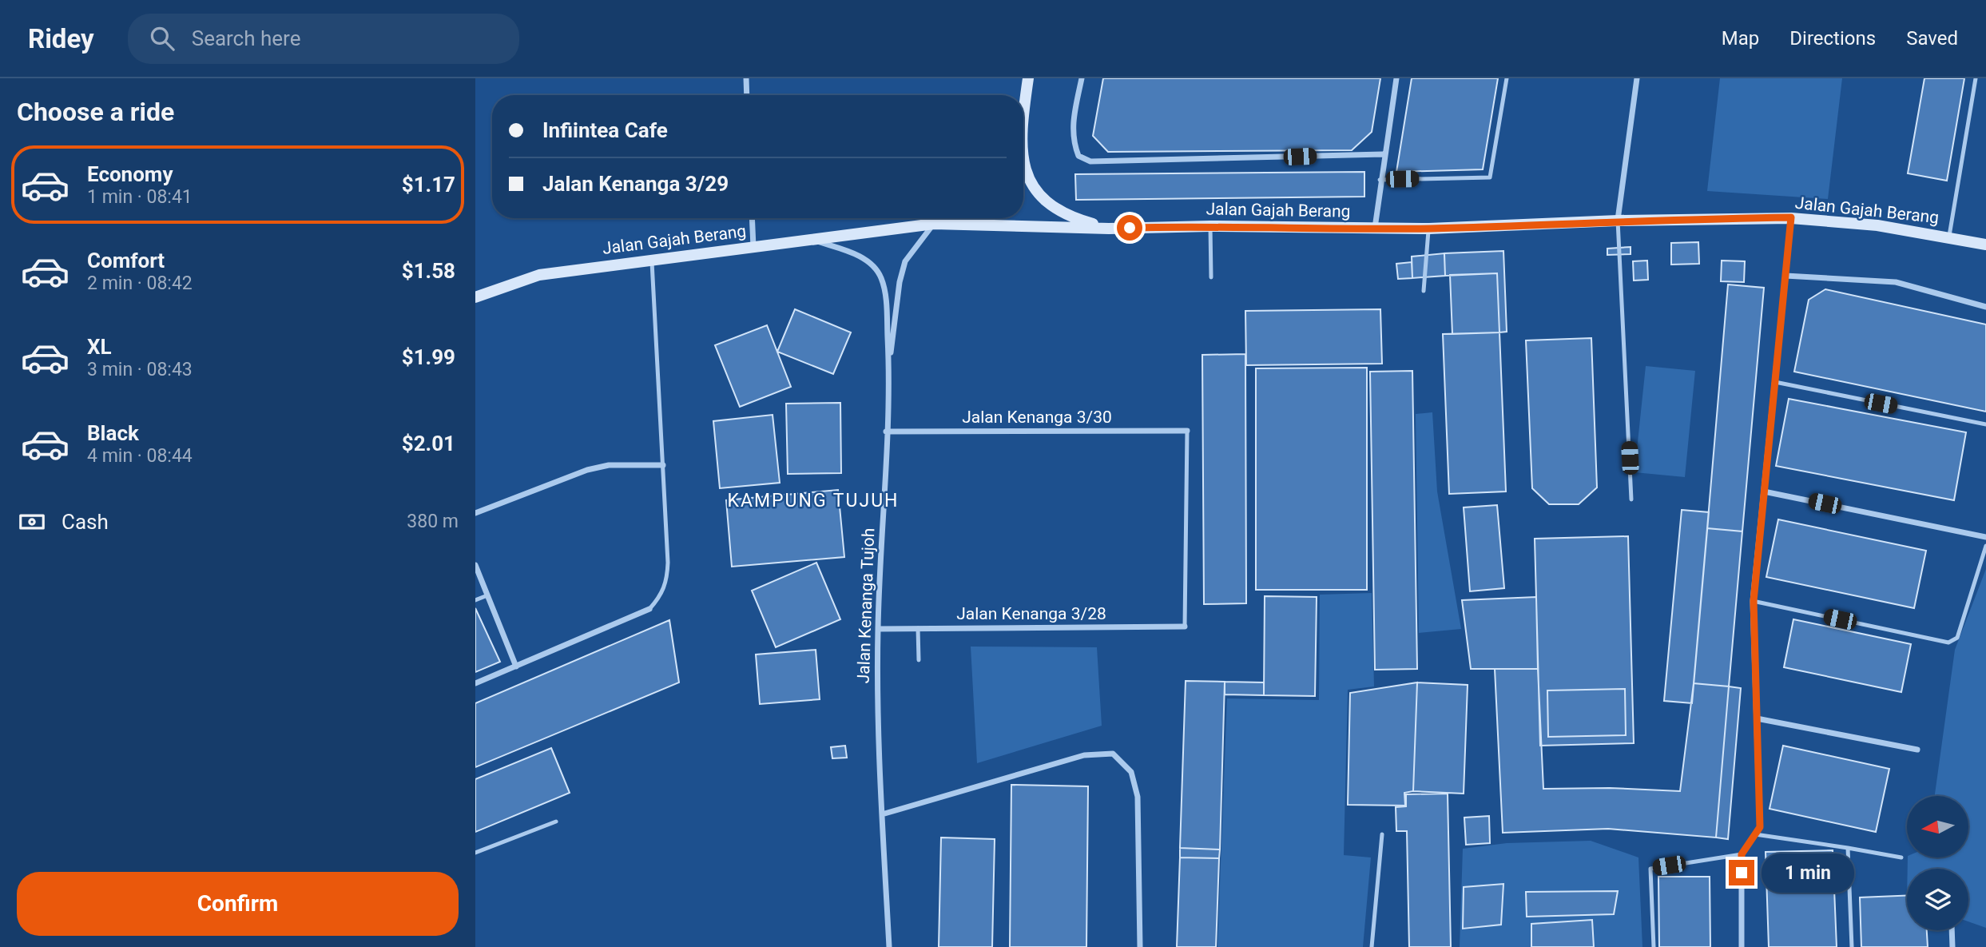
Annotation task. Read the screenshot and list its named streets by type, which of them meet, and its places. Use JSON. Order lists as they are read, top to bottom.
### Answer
{
  "streets": {
    "street": [
      "Jalan Gajah Berang",
      "Jalan Kenanga 3/30",
      "Jalan Kenanga Tujoh",
      "Jalan Kenanga 3/28"
    ]
  },
  "crossings": [
    ["Jalan Gajah Berang", "Jalan Kenanga Tujoh"],
    ["Jalan Kenanga 3/30", "Jalan Kenanga Tujoh"],
    ["Jalan Kenanga Tujoh", "Jalan Kenanga 3/28"]
  ],
  "districts": ["KAMPUNG TUJUH"],
  "north": "left",
  "page": {
    "header": "Ridey",
    "search": "Search here",
    "nav": ["Map", "Directions", "Saved"],
    "heading": "Choose a ride",
    "banner": ["Infiintea Cafe", "Jalan Kenanga 3/29"],
    "list": [
      {
        "name": "Economy",
        "note": "1 min · 08:41",
        "value": "$1.17"
      },
      {
        "name": "Comfort",
        "note": "2 min · 08:42",
        "value": "$1.58"
      },
      {
        "name": "XL",
        "note": "3 min · 08:43",
        "value": "$1.99"
      },
      {
        "name": "Black",
        "note": "4 min · 08:44",
        "value": "$2.01"
      }
    ],
    "pay": ["Cash", "380 m"],
    "bubble": "1 min",
    "buttons": "Confirm"
  }
}
